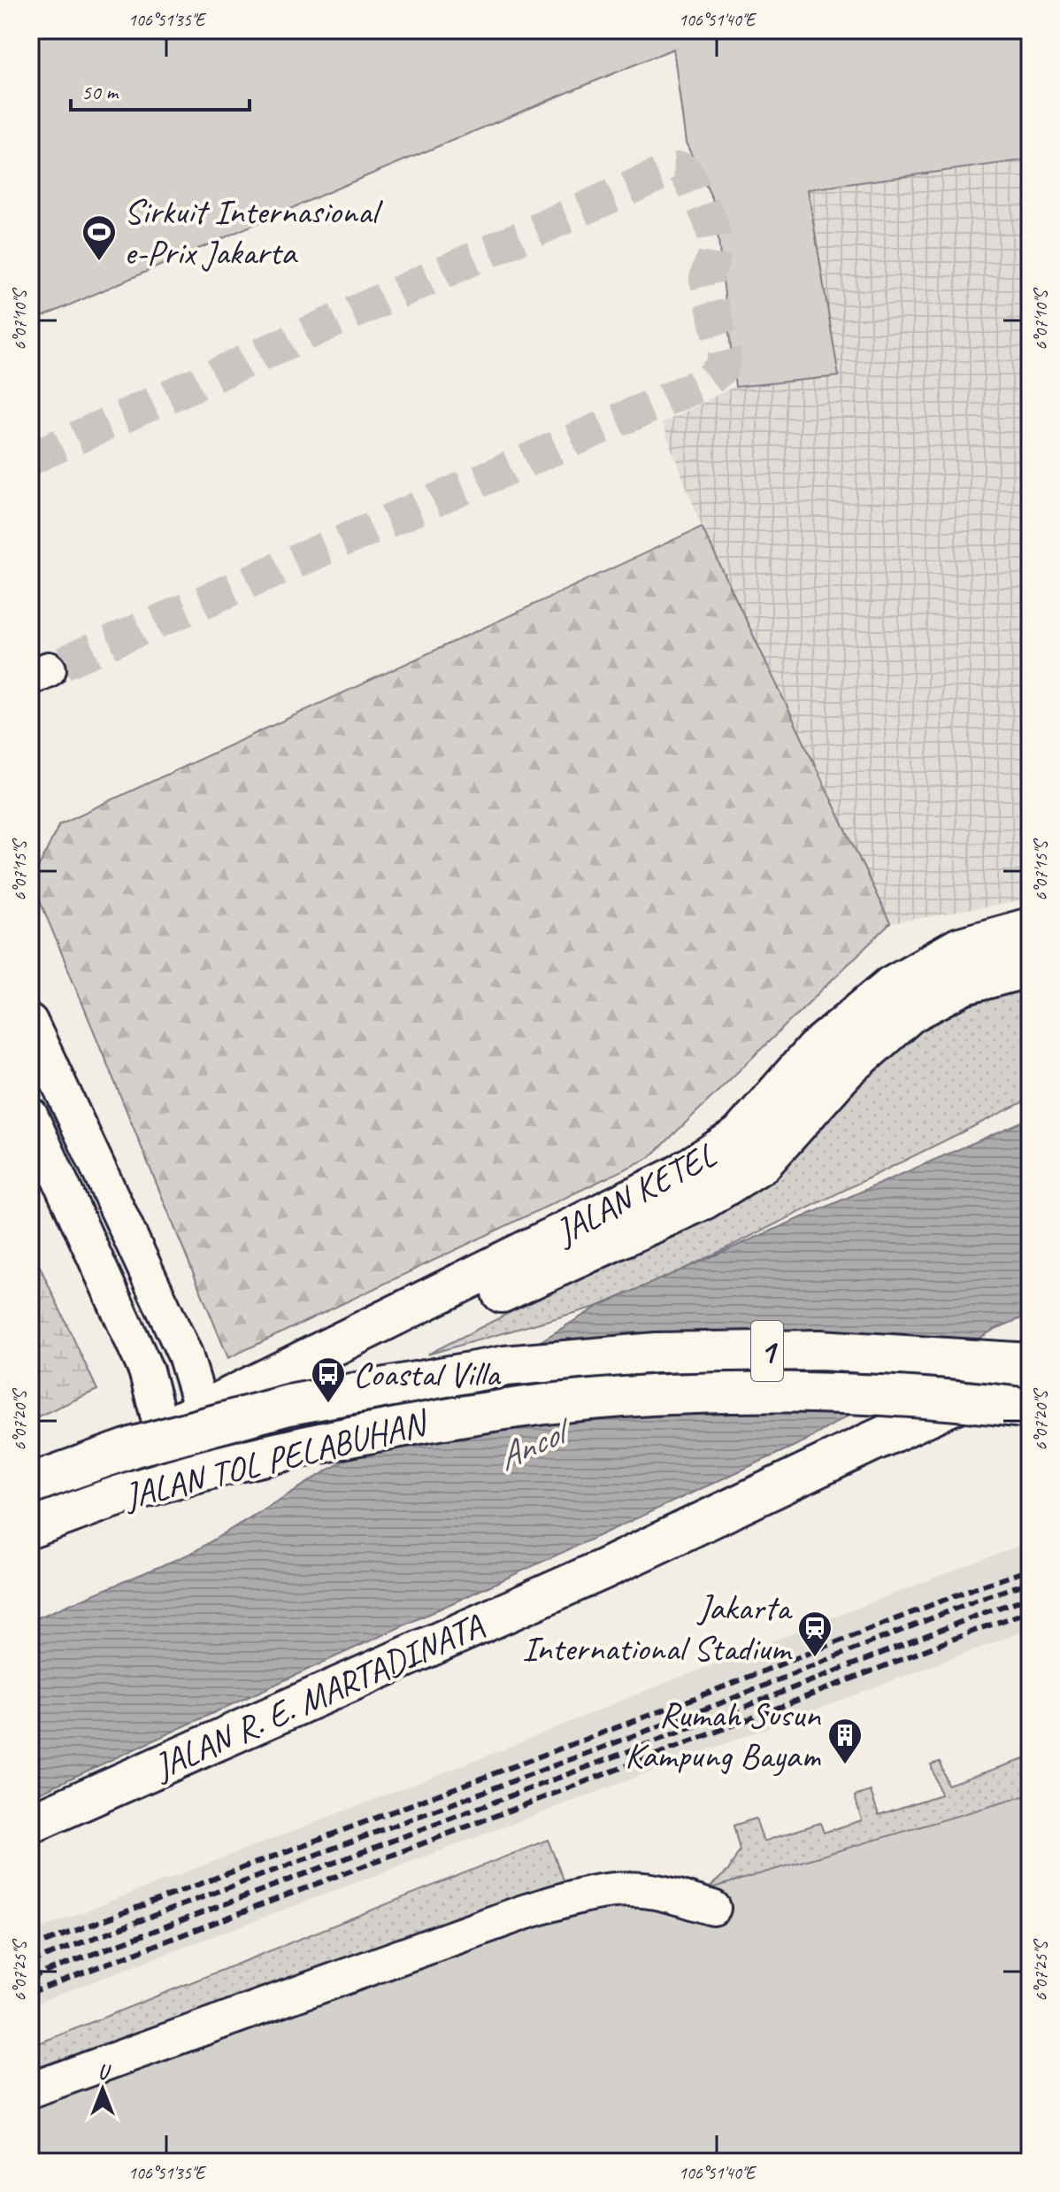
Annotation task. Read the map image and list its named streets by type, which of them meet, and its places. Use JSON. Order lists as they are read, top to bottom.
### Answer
{
  "streets": {
    "highway": [
      "JALAN KETEL",
      "1",
      "JALAN TOL PELABUHAN",
      "JALAN R. E. MARTADINATA"
    ]
  },
  "water": ["Ancol"],
  "places": {
    "sports": ["Sirkuit Internasional e-Prix Jakarta"],
    "bus stop": ["Coastal Villa"],
    "station": ["Jakarta International Stadium"],
    "building": ["Rumah Susun Kampung Bayam"]
  },
  "scale_bar": "50 m",
  "north": "top",
  "coordinates": [
    "106°51'35\"E",
    "106°51'40\"E",
    "6°07'10\"S",
    "6°07'15\"S",
    "6°07'20\"S",
    "6°07'25\"S"
  ]
}
